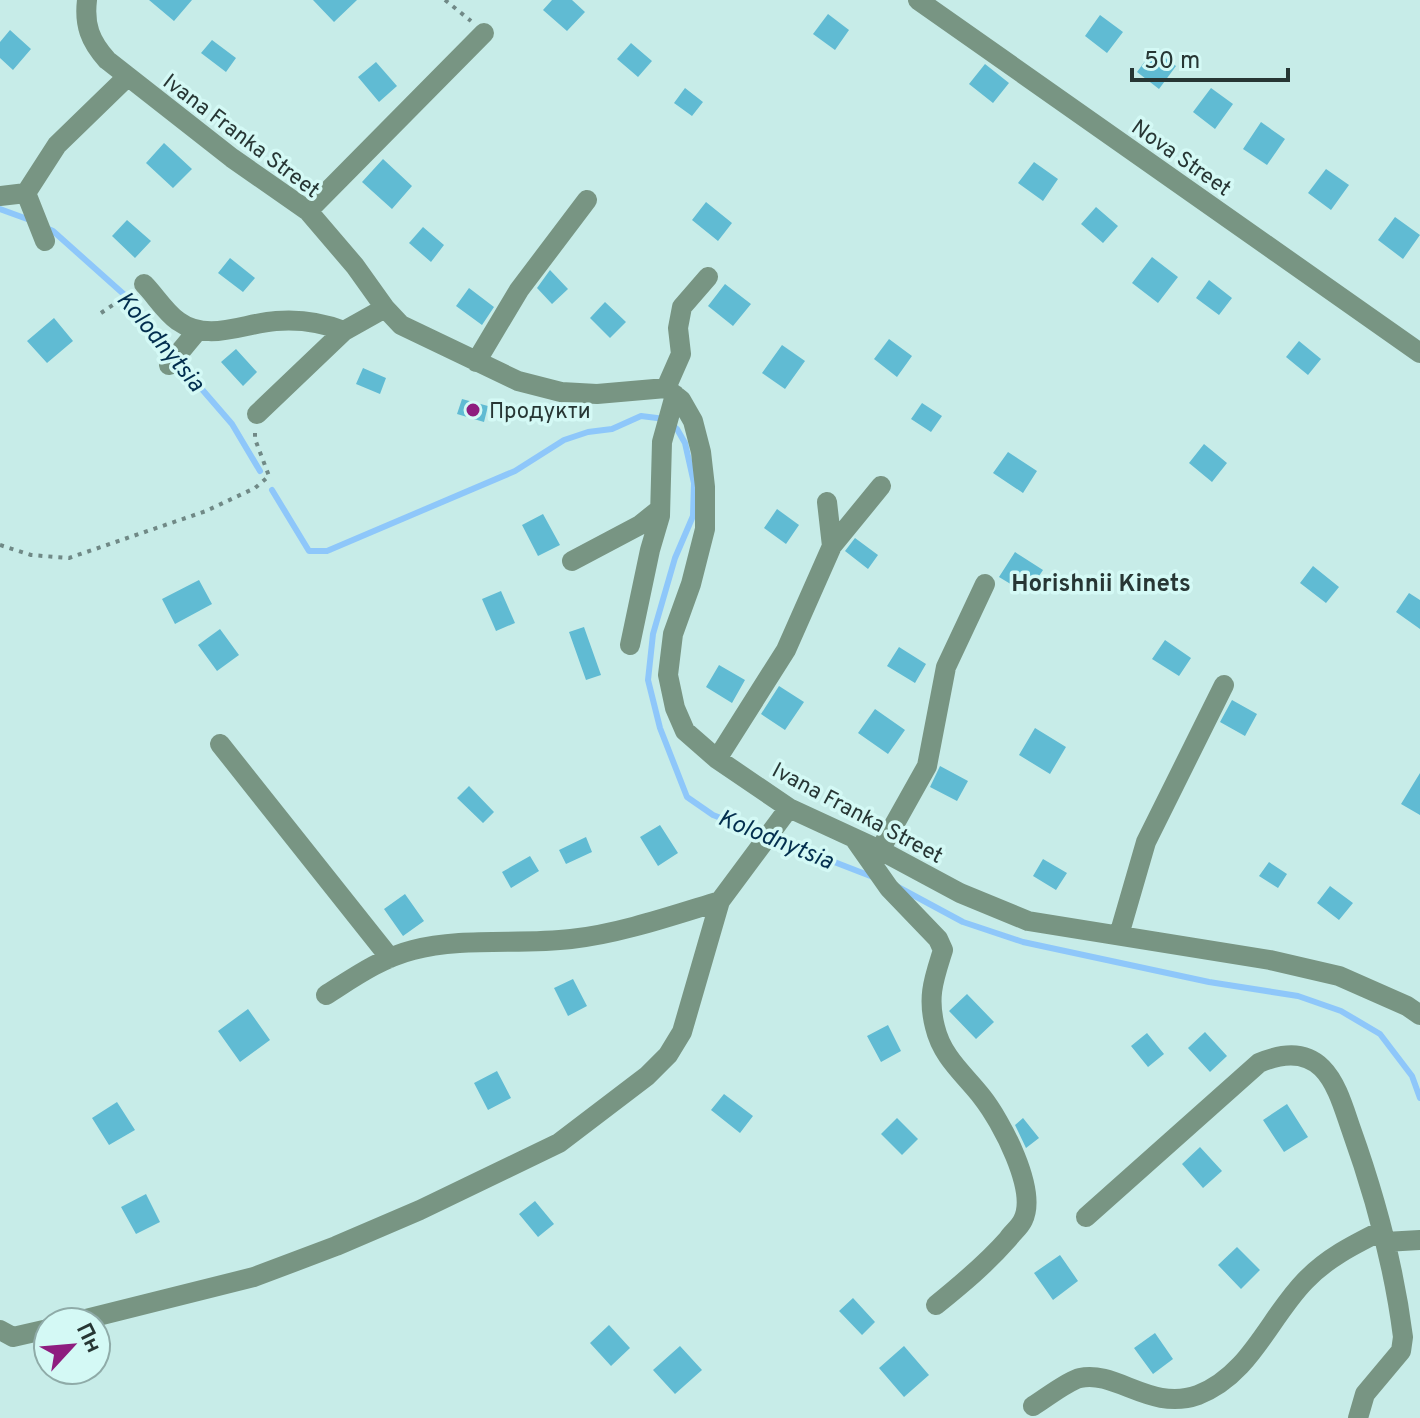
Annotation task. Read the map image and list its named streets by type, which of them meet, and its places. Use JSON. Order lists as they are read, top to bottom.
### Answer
{
  "streets": {
    "street": ["Ivana Franka Street", "Nova Street"]
  },
  "districts": ["Horishnii Kinets"],
  "water": ["Kolodnytsia"],
  "places": ["Продукти"],
  "scale_bar": "50 m",
  "north": "top right"
}
